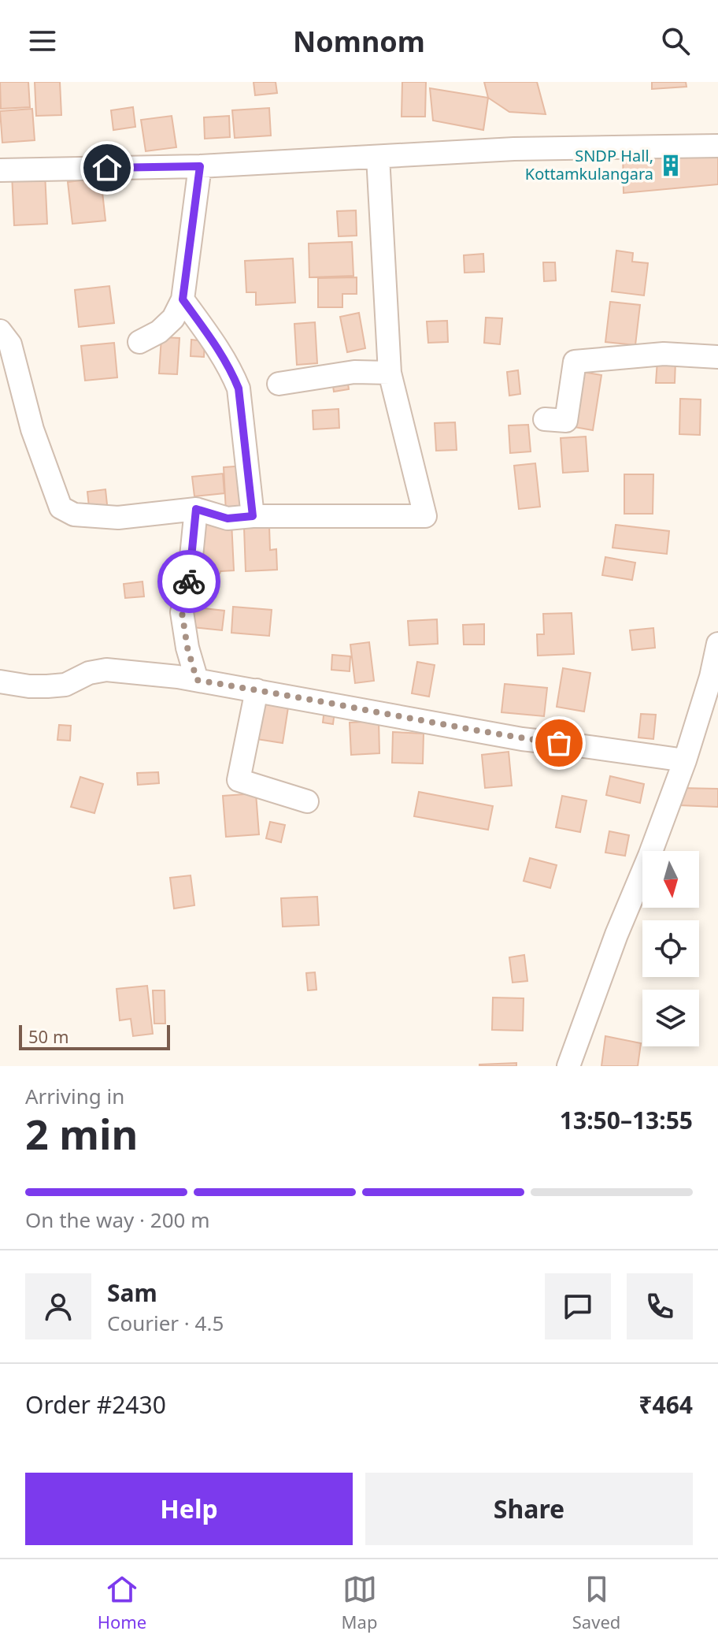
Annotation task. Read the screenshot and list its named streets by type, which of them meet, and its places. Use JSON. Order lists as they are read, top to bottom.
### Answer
{
  "places": {
    "building": ["SNDP Hall, Kottamkulangara"]
  },
  "scale_bar": "50 m",
  "north": "bottom",
  "page": {
    "header": "Nomnom",
    "scale": "50 m",
    "heading": ["2 min", "Arriving in", "13:50–13:55"],
    "panel": [
      "Sam",
      "Courier · 4.5",
      "Order #2430",
      "₹464"
    ],
    "bar": "On the way · 200 m",
    "buttons": ["Help", "Share"],
    "tabs": ["Home", "Map", "Saved"]
  }
}
